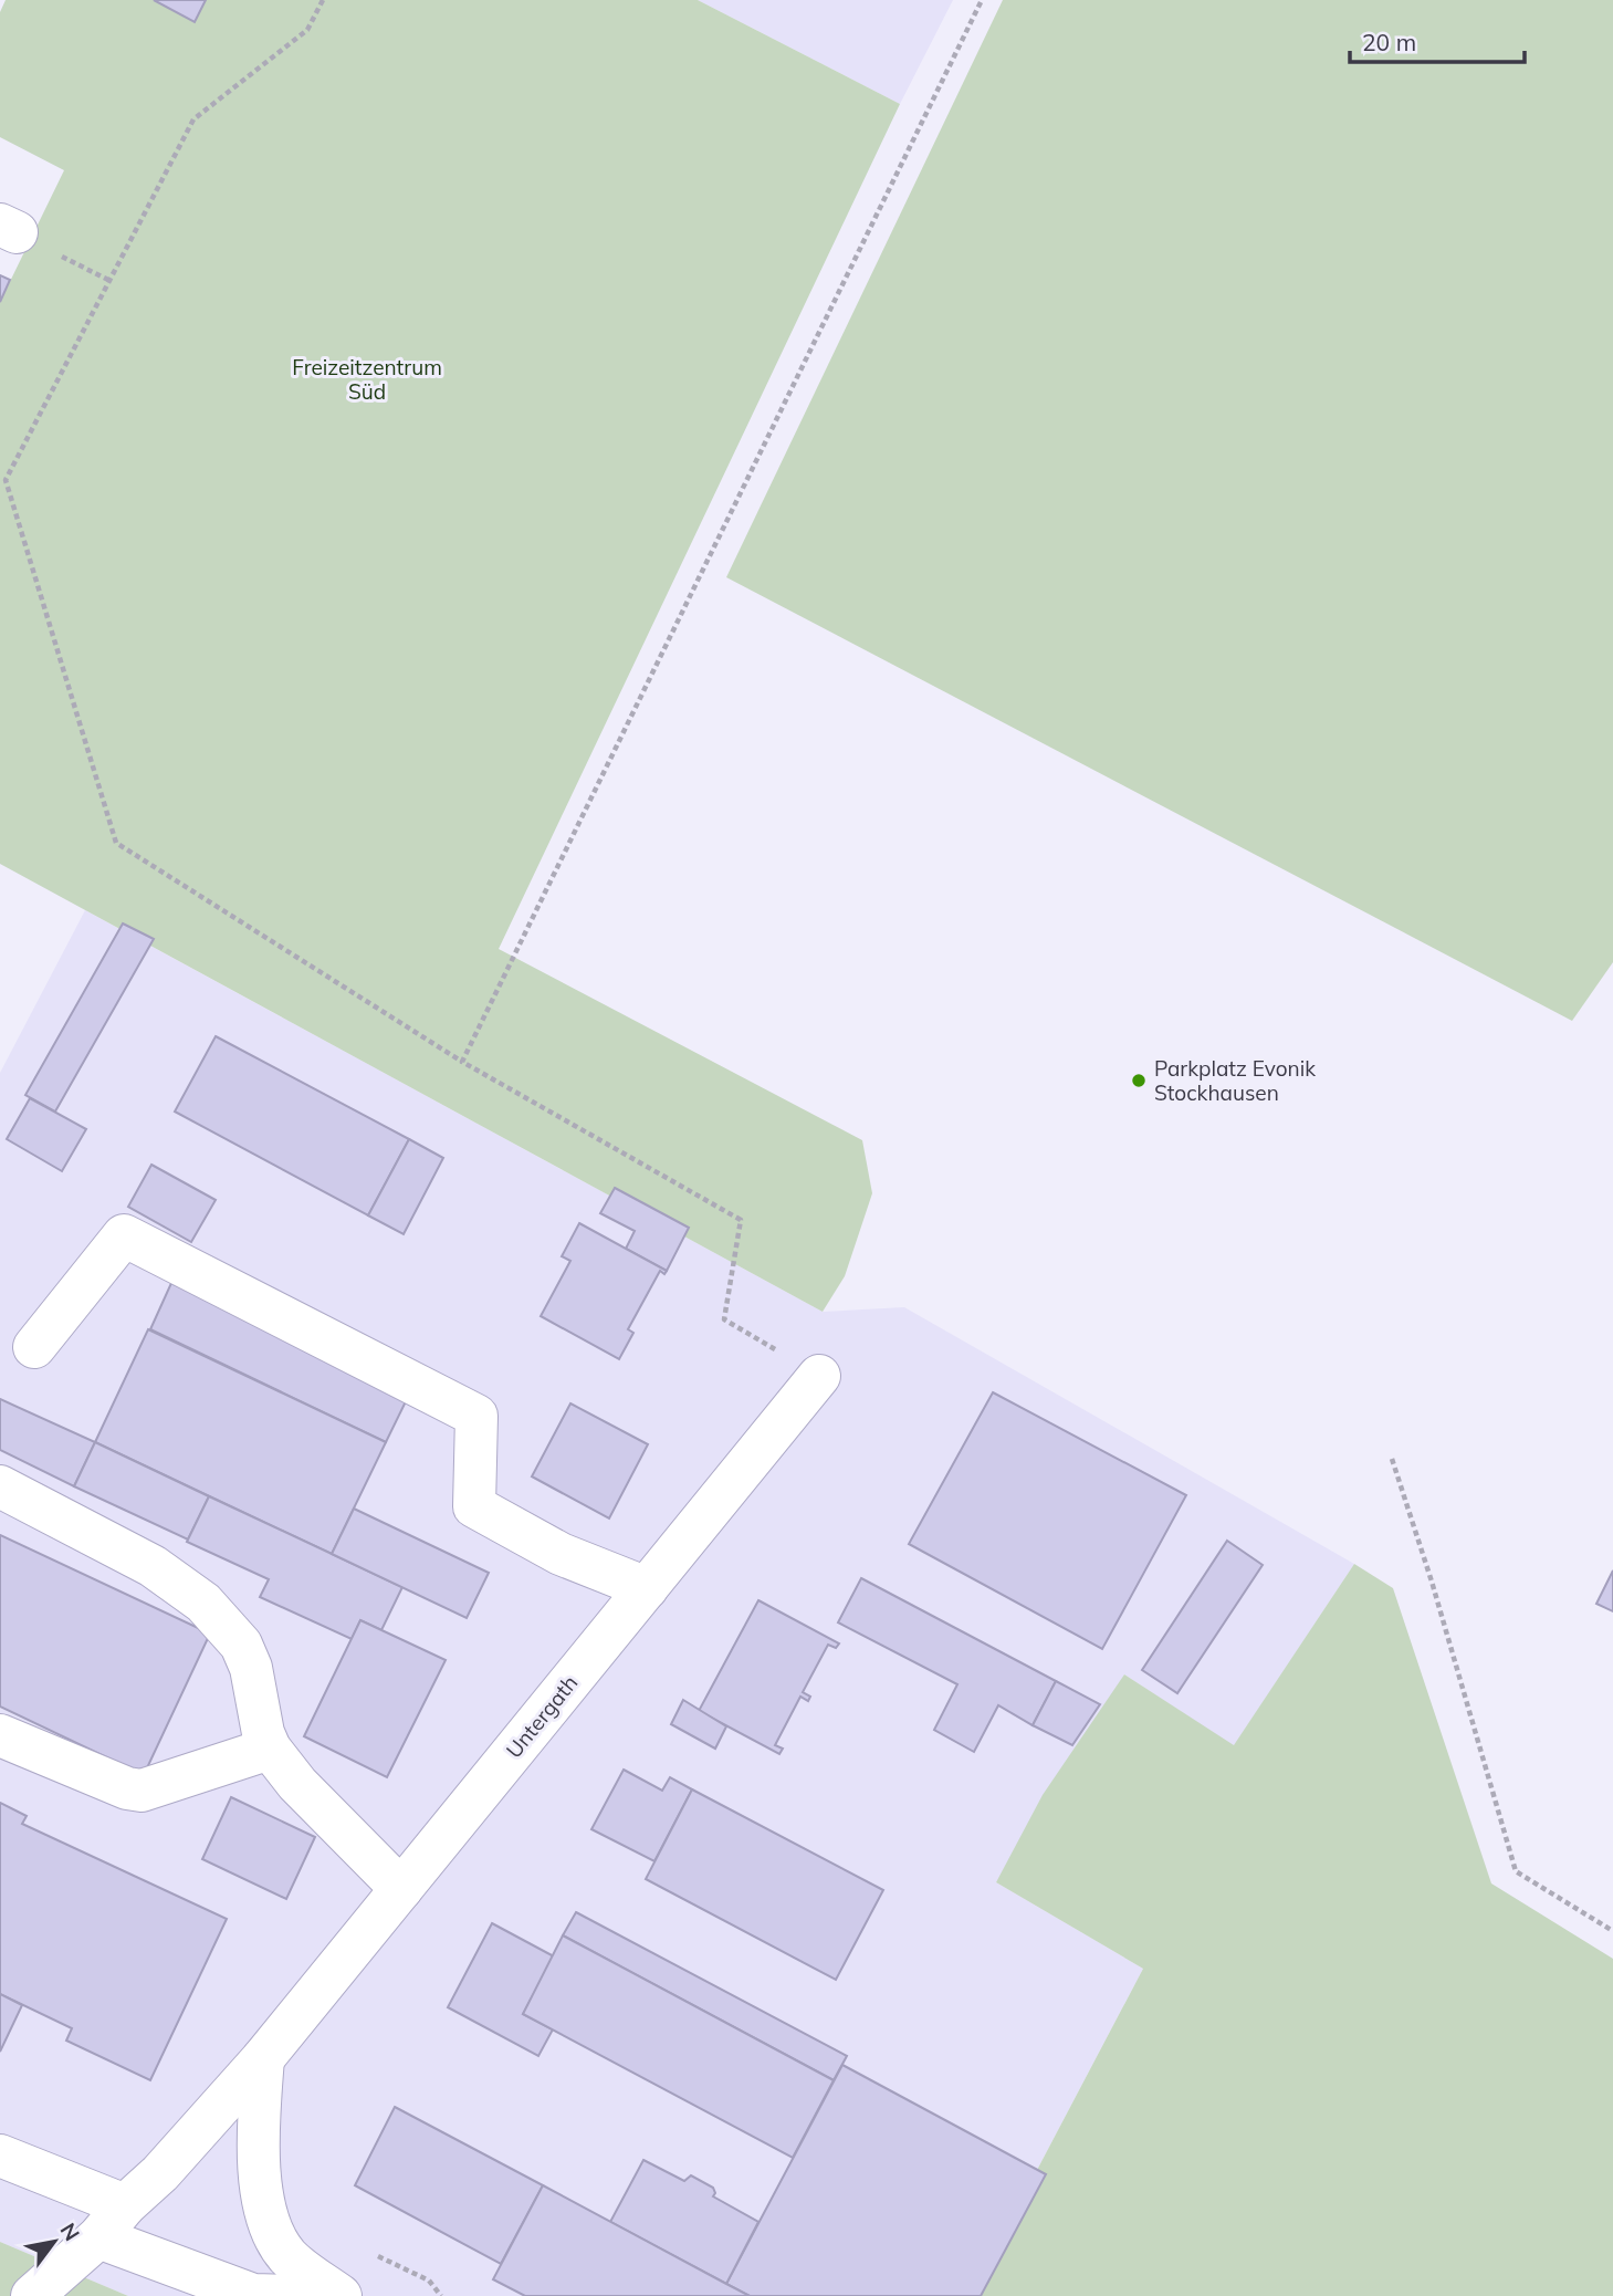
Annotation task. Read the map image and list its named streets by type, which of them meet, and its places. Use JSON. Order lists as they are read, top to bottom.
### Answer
{
  "streets": {
    "street": ["Untergath"]
  },
  "parks": ["Freizeitzentrum Süd"],
  "places": ["Parkplatz Evonik Stockhausen"],
  "scale_bar": "20 m",
  "north": "top right"
}
